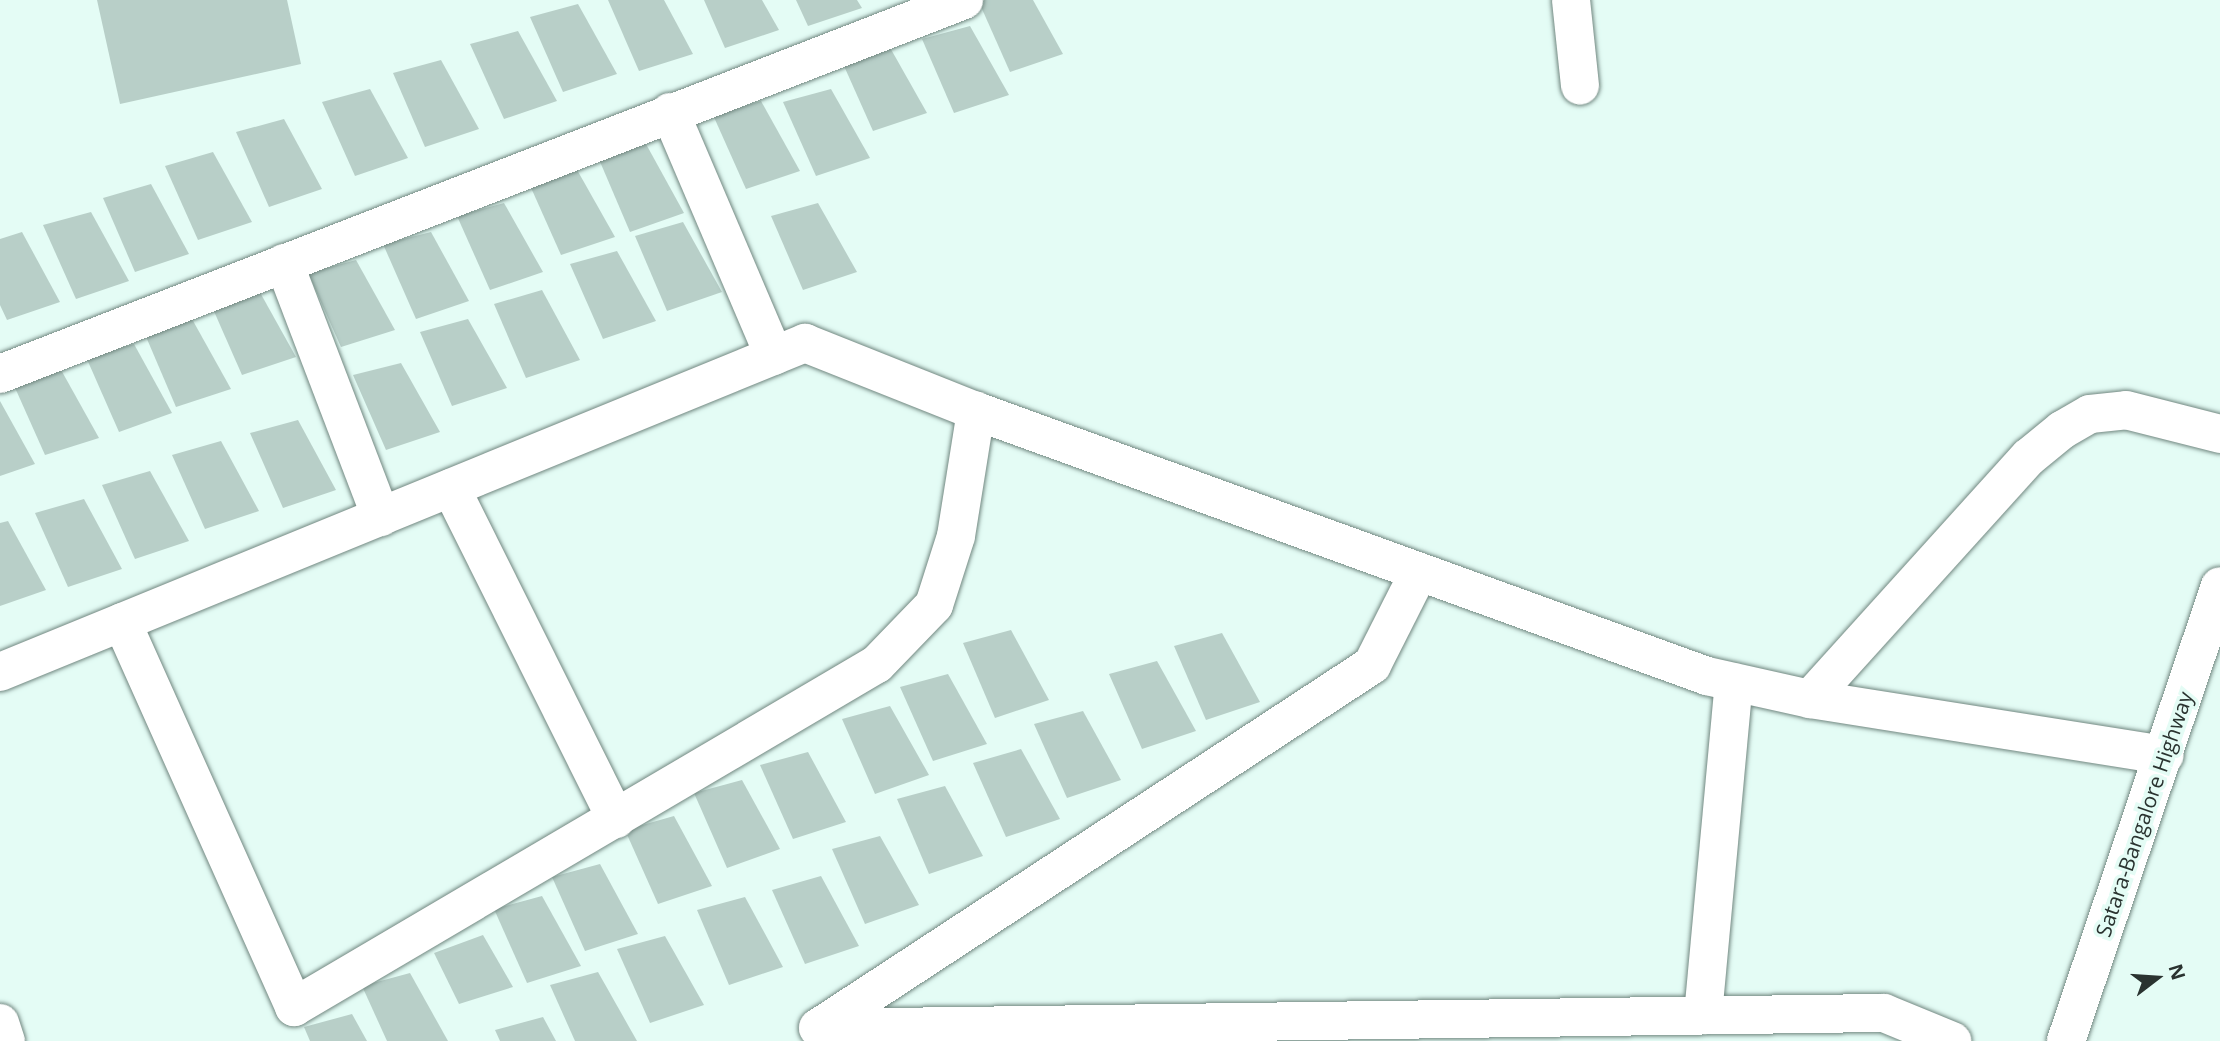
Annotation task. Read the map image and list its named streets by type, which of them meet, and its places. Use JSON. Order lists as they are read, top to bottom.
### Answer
{
  "streets": {
    "street": ["Satara-Bangalore Highway"]
  },
  "north": "right"
}
